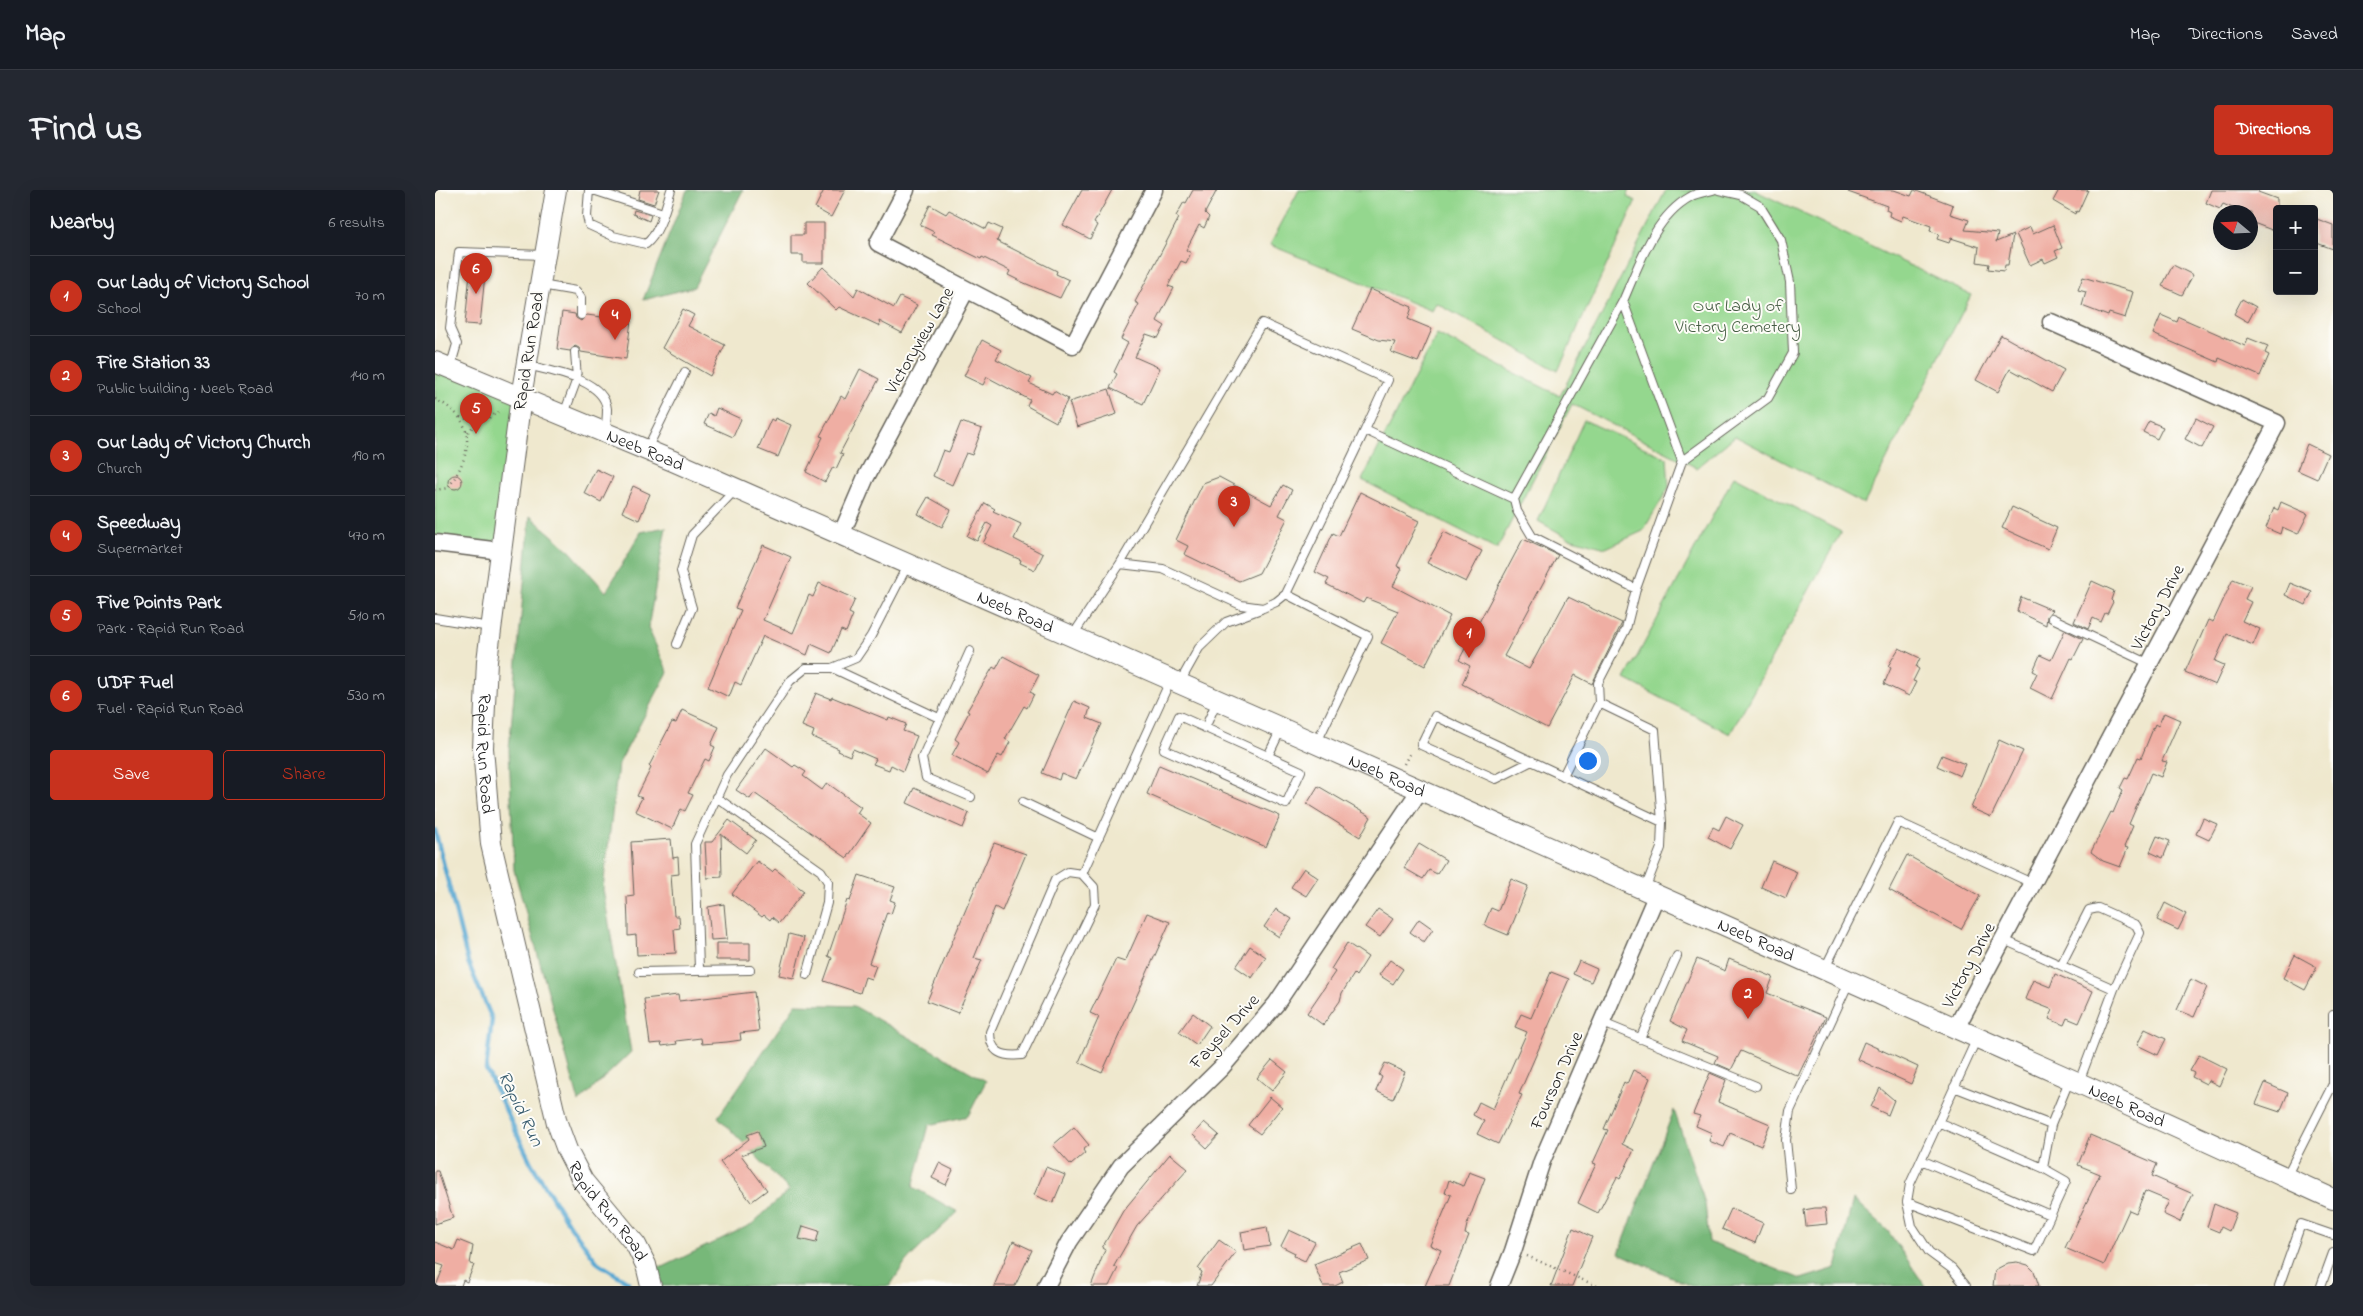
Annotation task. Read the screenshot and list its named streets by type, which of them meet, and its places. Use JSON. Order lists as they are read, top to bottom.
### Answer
{
  "streets": {
    "street": [
      "Victoryview Lane",
      "Rapid Run Road",
      "Neeb Road",
      "Victory Drive",
      "Faysel Drive",
      "Fourson Drive"
    ]
  },
  "crossings": [
    ["Victoryview Lane", "Neeb Road"],
    ["Rapid Run Road", "Neeb Road"],
    ["Neeb Road", "Victory Drive"],
    ["Neeb Road", "Faysel Drive"],
    ["Neeb Road", "Fourson Drive"]
  ],
  "water": ["Rapid Run"],
  "parks": ["Our Lady of Victory Cemetery"],
  "north": "left",
  "page": {
    "header": "Map",
    "nav": ["Map", "Directions", "Saved"],
    "title": "Find us",
    "buttons": [
      "Directions",
      ["Save", "Share"]
    ],
    "heading": ["Nearby", "6 results"],
    "map_buttons": ["+", "−"],
    "pins": [
      "6",
      "4",
      "5",
      "3",
      "1",
      "2"
    ],
    "list": [
      {
        "mark": "1",
        "name": "Our Lady of Victory School",
        "note": "School",
        "value": "70 m"
      },
      {
        "mark": "2",
        "name": "Fire Station 33",
        "note": "Public building · Neeb Road",
        "value": "140 m"
      },
      {
        "mark": "3",
        "name": "Our Lady of Victory Church",
        "note": "Church",
        "value": "190 m"
      },
      {
        "mark": "4",
        "name": "Speedway",
        "note": "Supermarket",
        "value": "470 m"
      },
      {
        "mark": "5",
        "name": "Five Points Park",
        "note": "Park · Rapid Run Road",
        "value": "510 m"
      },
      {
        "mark": "6",
        "name": "UDF Fuel",
        "note": "Fuel · Rapid Run Road",
        "value": "530 m"
      }
    ]
  }
}
